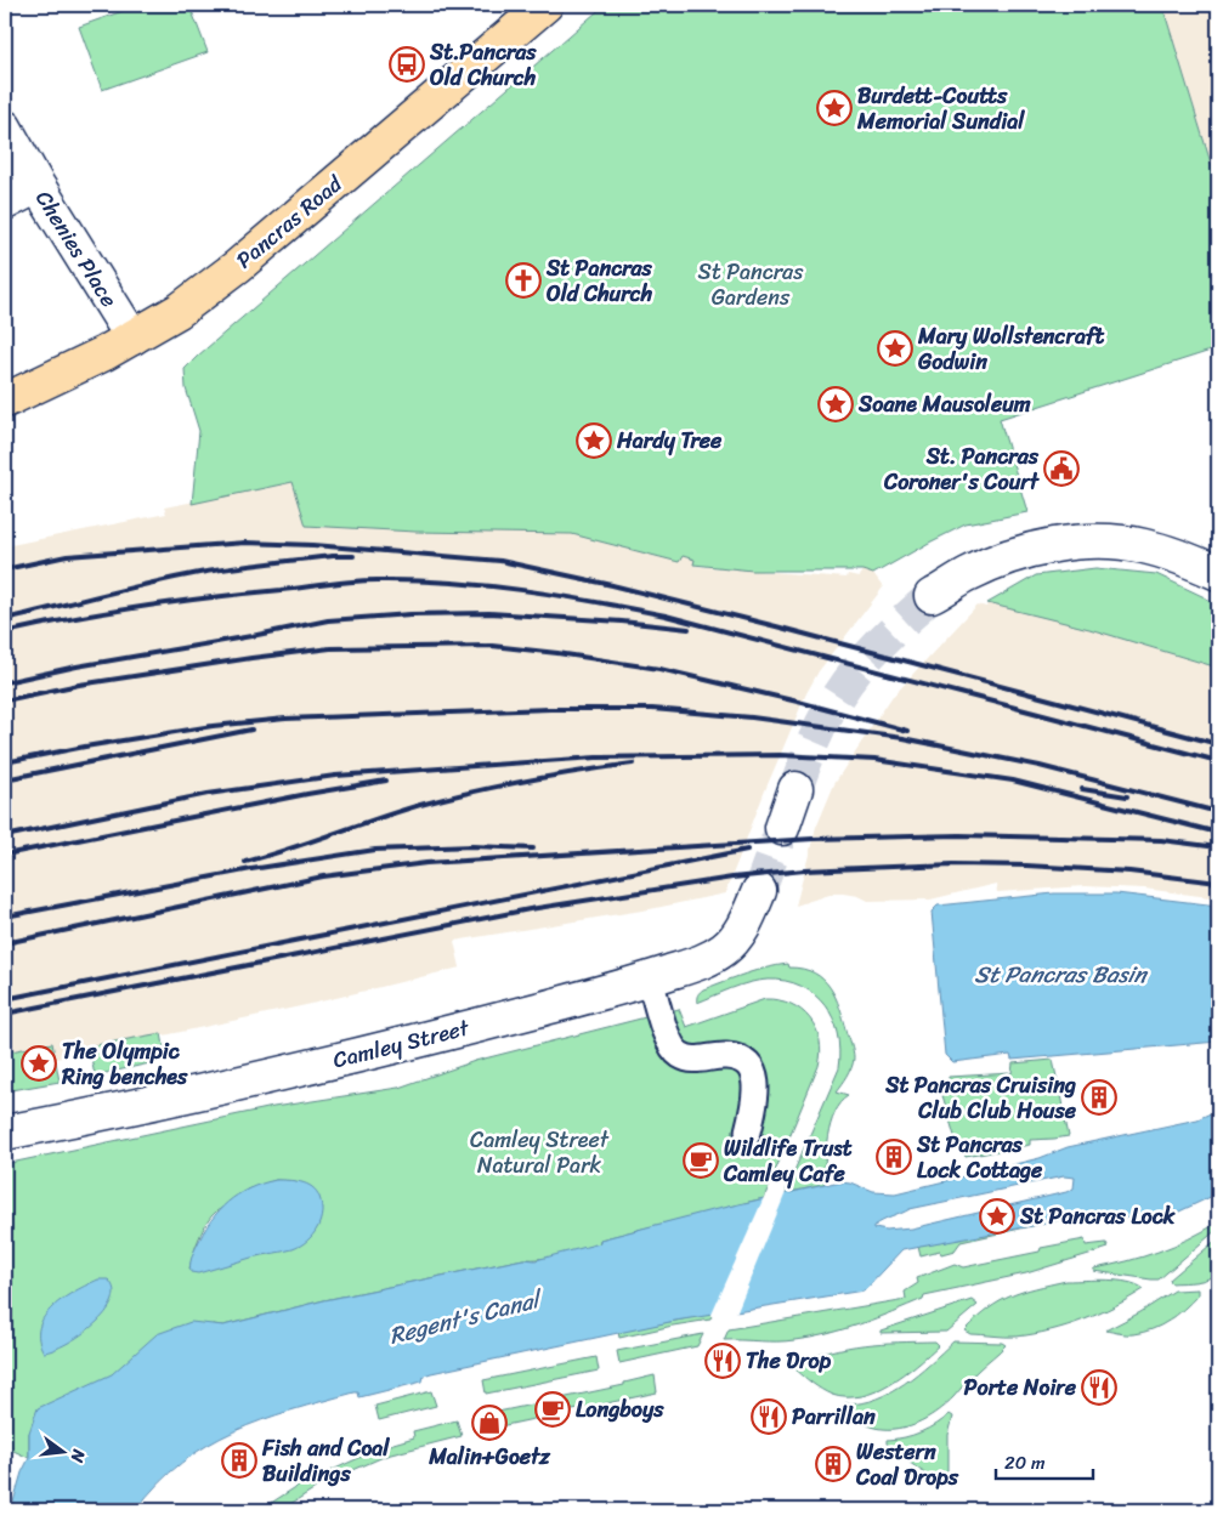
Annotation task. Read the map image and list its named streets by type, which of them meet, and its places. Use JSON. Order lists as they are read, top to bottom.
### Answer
{
  "streets": {
    "main road": ["Pancras Road"],
    "street": ["Chenies Place", "Camley Street"]
  },
  "crossings": [
    ["Pancras Road", "Chenies Place"]
  ],
  "water": ["St Pancras Basin", "Regent's Canal"],
  "parks": ["St Pancras Gardens", "Camley Street Natural Park"],
  "places": {
    "bus stop": ["St.Pancras Old Church"],
    "place": [
      "Burdett-Coutts Memorial Sundial",
      "Mary Wollstencraft Godwin",
      "Soane Mausoleum",
      "Hardy Tree",
      "The Olympic Ring benches",
      "St Pancras Lock"
    ],
    "church": ["St Pancras Old Church"],
    "public building": ["St. Pancras Coroner's Court"],
    "building": [
      "St Pancras Cruising Club Club House",
      "St Pancras Lock Cottage",
      "Fish and Coal Buildings",
      "Western Coal Drops"
    ],
    "cafe": ["Wildlife Trust Camley Cafe", "Longboys"],
    "restaurant": ["The Drop", "Porte Noire", "Parrillan"],
    "shop": ["Malin+Goetz"]
  },
  "scale_bar": "20 m",
  "north": "right"
}
